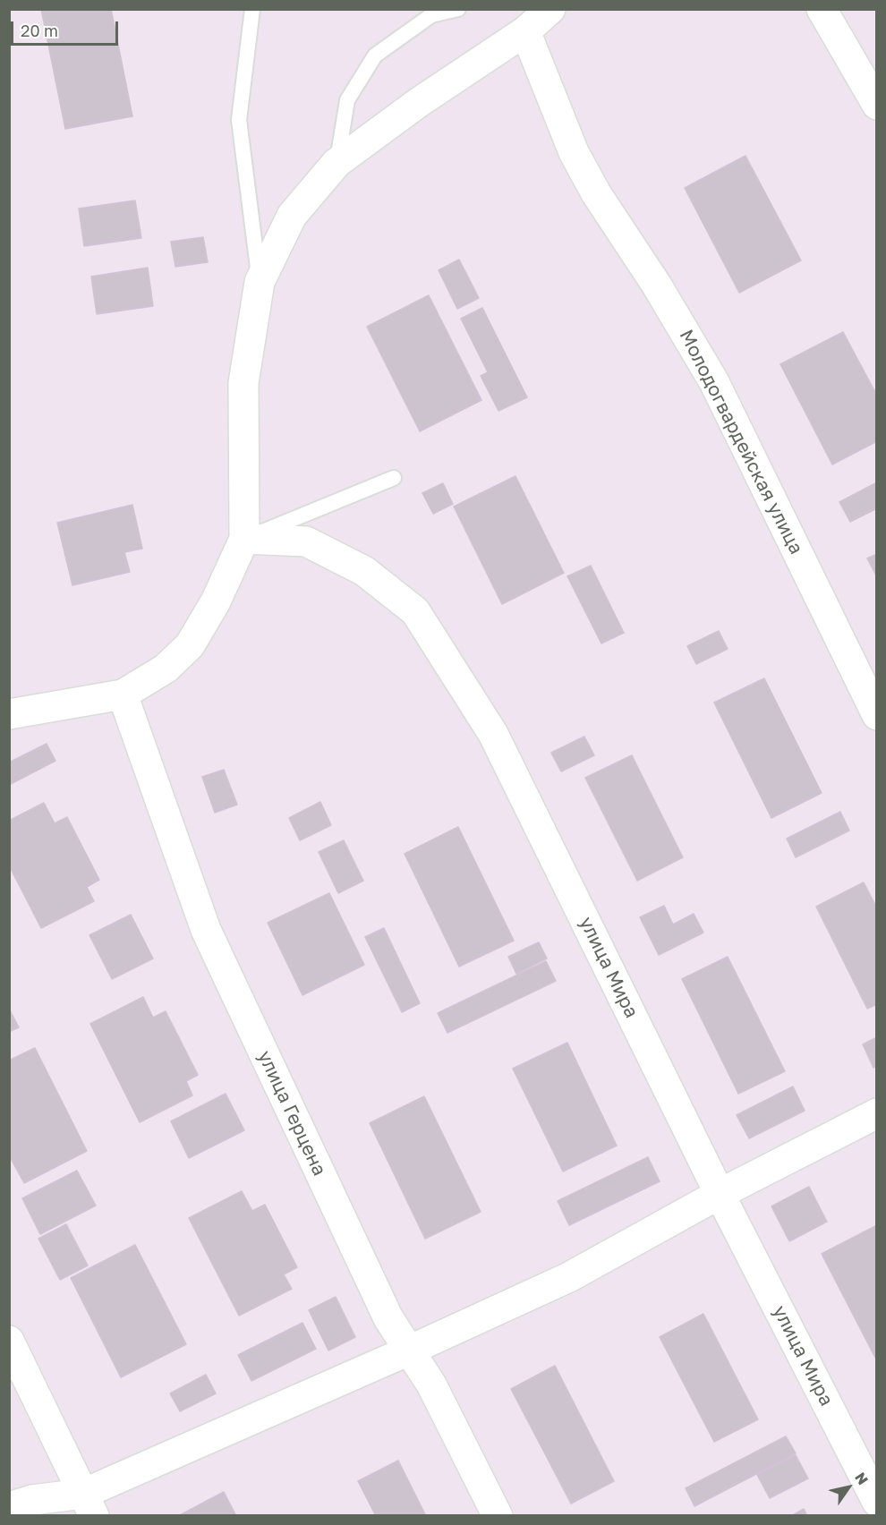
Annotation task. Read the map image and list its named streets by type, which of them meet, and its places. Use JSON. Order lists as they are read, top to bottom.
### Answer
{
  "streets": {
    "street": ["Молодогвардейская улица", "улица Мира", "улица Герцена"]
  },
  "scale_bar": "20 m",
  "north": "top right"
}
